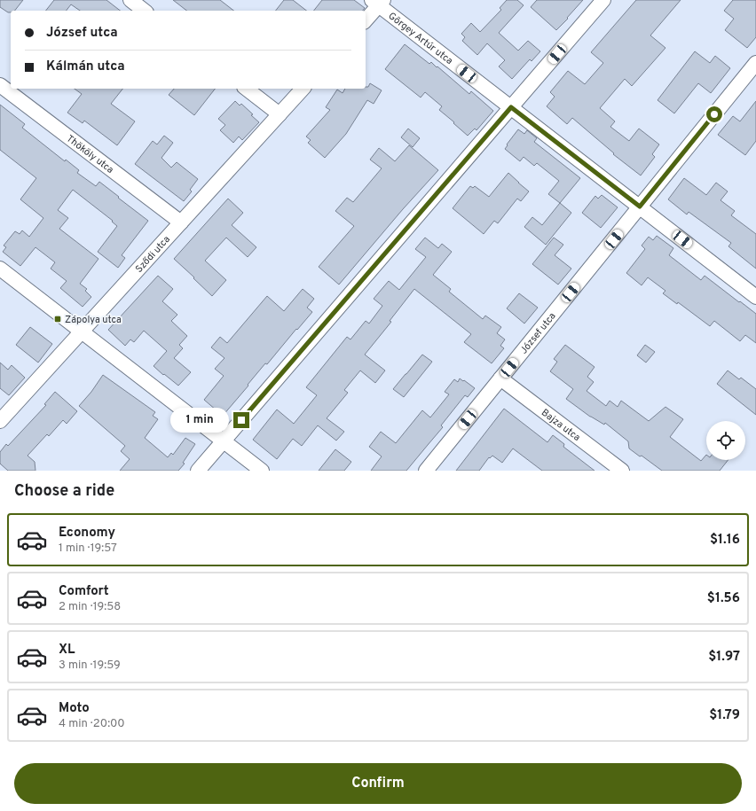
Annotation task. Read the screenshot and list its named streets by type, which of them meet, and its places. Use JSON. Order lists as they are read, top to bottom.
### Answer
{
  "streets": {
    "street": [
      "Görgey Artúr utca",
      "Thököly utca",
      "Sződi utca",
      "József utca",
      "Bajza utca"
    ]
  },
  "crossings": [
    ["Görgey Artúr utca", "József utca"],
    ["Thököly utca", "Sződi utca"],
    ["József utca", "Bajza utca"]
  ],
  "places": {
    "transit": ["Zápolya utca"]
  },
  "page": {
    "banner": ["József utca", "Kálmán utca"],
    "bubble": "1 min",
    "heading": "Choose a ride",
    "list": [
      {
        "name": "Economy",
        "note": "1 min · 19:57",
        "value": "$1.16"
      },
      {
        "name": "Comfort",
        "note": "2 min · 19:58",
        "value": "$1.56"
      },
      {
        "name": "XL",
        "note": "3 min · 19:59",
        "value": "$1.97"
      },
      {
        "name": "Moto",
        "note": "4 min · 20:00",
        "value": "$1.79"
      }
    ],
    "buttons": "Confirm"
  }
}
